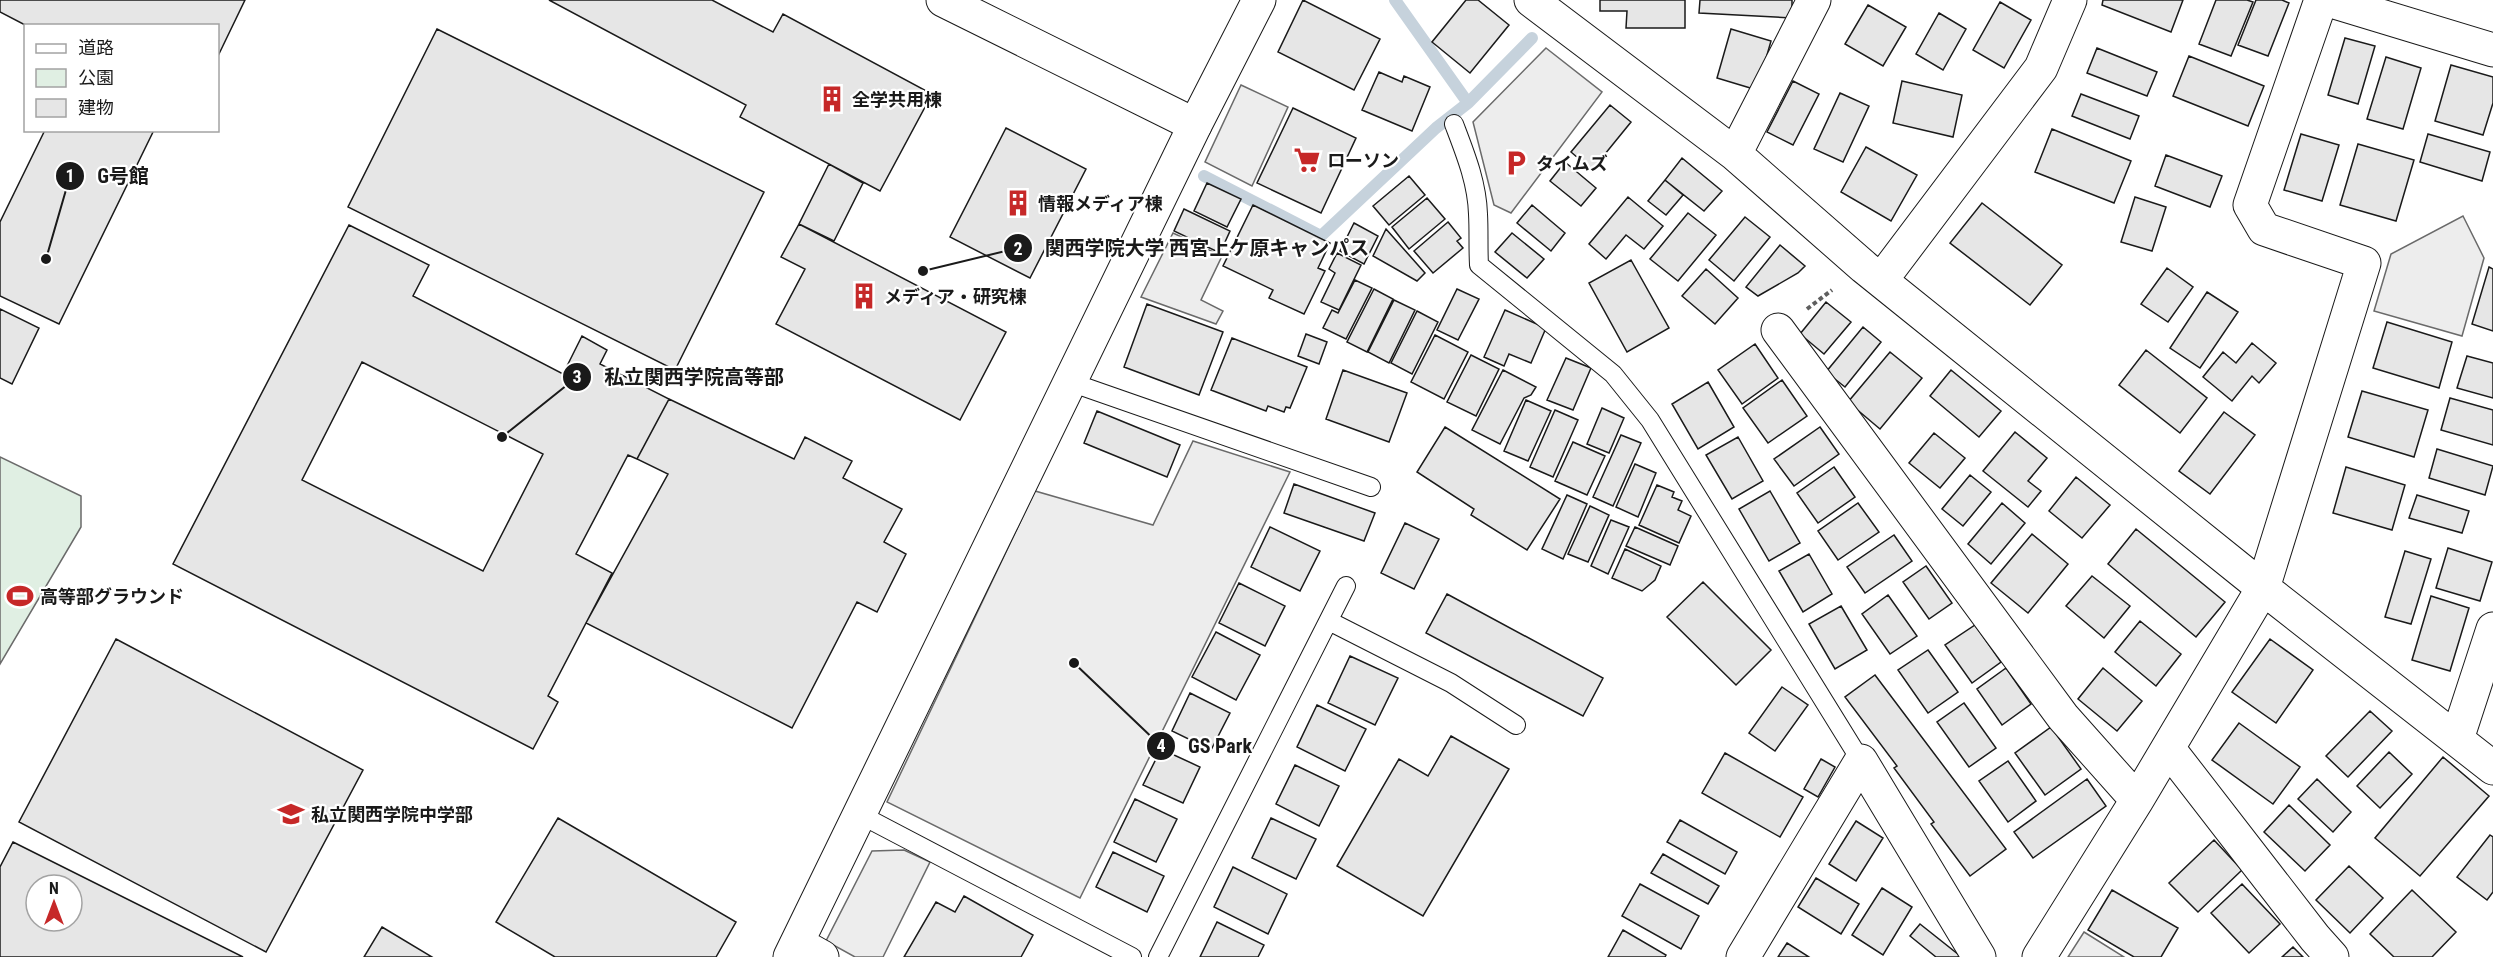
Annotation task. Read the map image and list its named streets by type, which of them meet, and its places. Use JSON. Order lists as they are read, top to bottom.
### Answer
{
  "places": {
    "building": ["全学共用棟", "情報メディア棟", "メディア・研究棟"],
    "supermarket": ["ローソン"],
    "parking": ["タイムズ"],
    "other": [
      "G号館",
      "関西学院大学 西宮上ケ原キャンパス",
      "私立関西学院高等部",
      "GS Park"
    ],
    "sports": ["高等部グラウンド"],
    "school or university": ["私立関西学院中学部"]
  },
  "legend": ["道路", "公園", "建物"],
  "north": "top"
}
